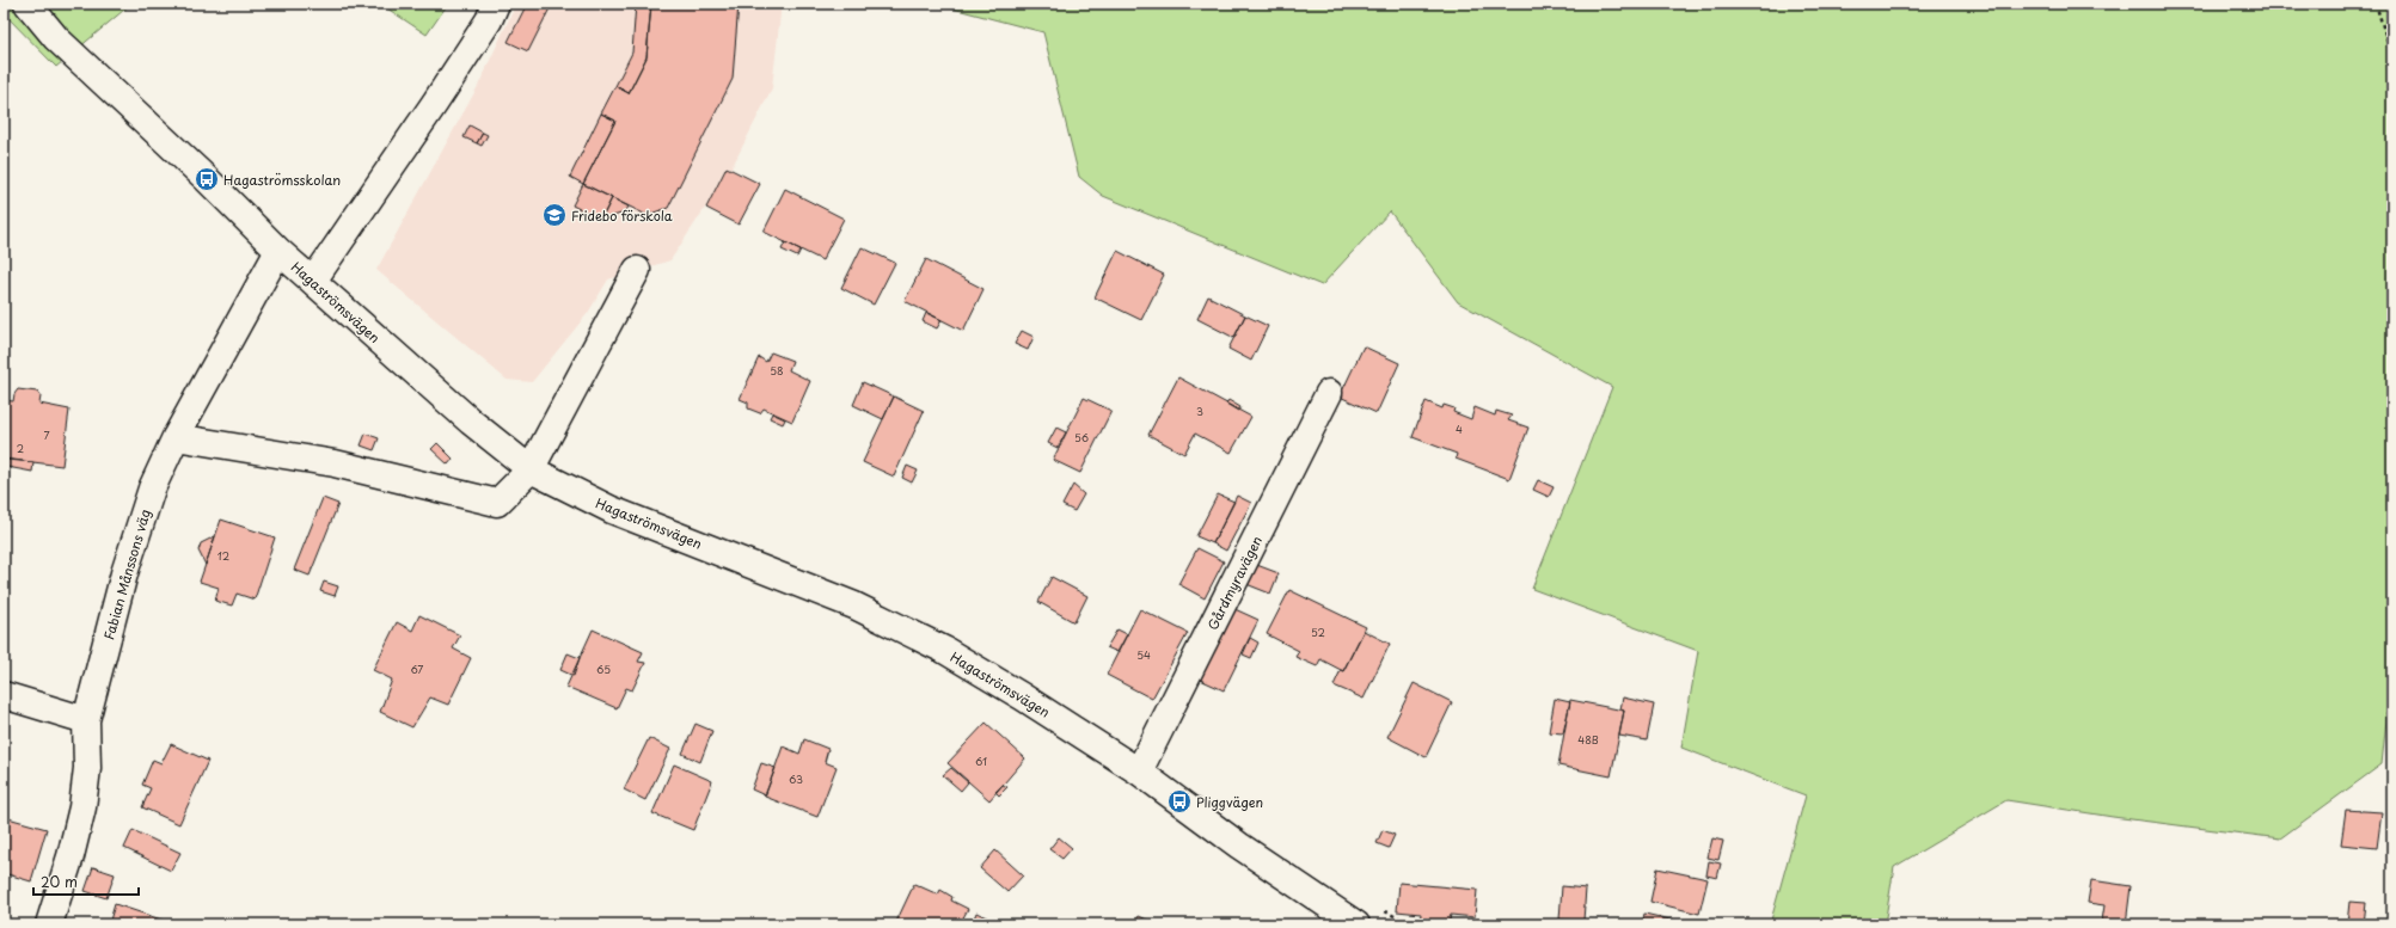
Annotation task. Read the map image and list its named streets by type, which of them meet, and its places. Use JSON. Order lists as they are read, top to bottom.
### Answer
{
  "streets": {
    "street": ["Hagaströmsvägen", "Fabian Månssons väg", "Gårdmyravägen"]
  },
  "crossings": [
    ["Hagaströmsvägen", "Fabian Månssons väg"],
    ["Hagaströmsvägen", "Gårdmyravägen"]
  ],
  "places": {
    "bus stop": ["Hagaströmsskolan", "Pliggvägen"],
    "school or university": ["Fridebo förskola"]
  },
  "house_numbers": [
    "58",
    "3",
    "4",
    "7",
    "56",
    "2",
    "12",
    "52",
    "54",
    "67",
    "65",
    "48B",
    "61",
    "63"
  ],
  "scale_bar": "20 m"
}
